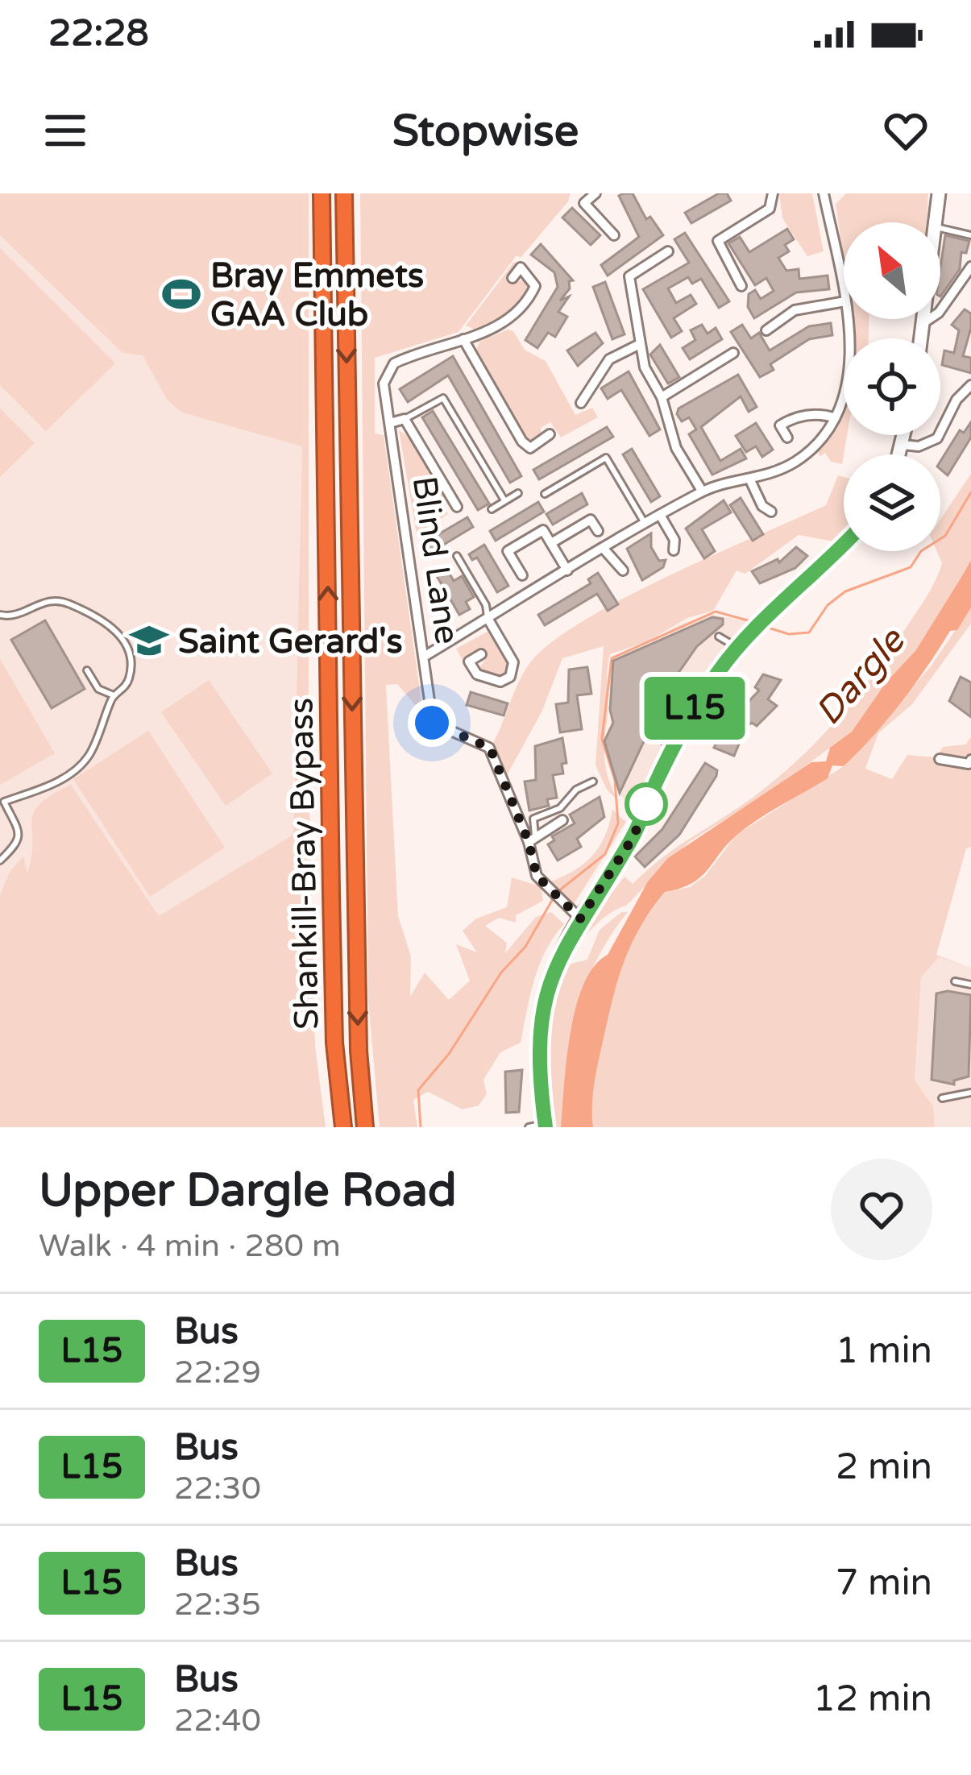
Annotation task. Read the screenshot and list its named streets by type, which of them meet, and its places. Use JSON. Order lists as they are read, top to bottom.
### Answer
{
  "streets": {
    "highway": ["Shankill-Bray Bypass"],
    "street": ["Blind Lane"]
  },
  "water": ["Dargle"],
  "places": {
    "sports": ["Bray Emmets GAA Club"],
    "school or university": ["Saint Gerard's"]
  },
  "lines": ["bus line L15"],
  "north": "top left",
  "page": {
    "status": "22:28",
    "header": "Stopwise",
    "on_map": "L15",
    "heading": ["Upper Dargle Road", "Walk · 4 min · 280 m"],
    "list": [
      {
        "mark": "L15",
        "name": "Bus",
        "note": "22:29",
        "value": "1 min"
      },
      {
        "mark": "L15",
        "name": "Bus",
        "note": "22:30",
        "value": "2 min"
      },
      {
        "mark": "L15",
        "name": "Bus",
        "note": "22:35",
        "value": "7 min"
      },
      {
        "mark": "L15",
        "name": "Bus",
        "note": "22:40",
        "value": "12 min"
      }
    ]
  }
}
